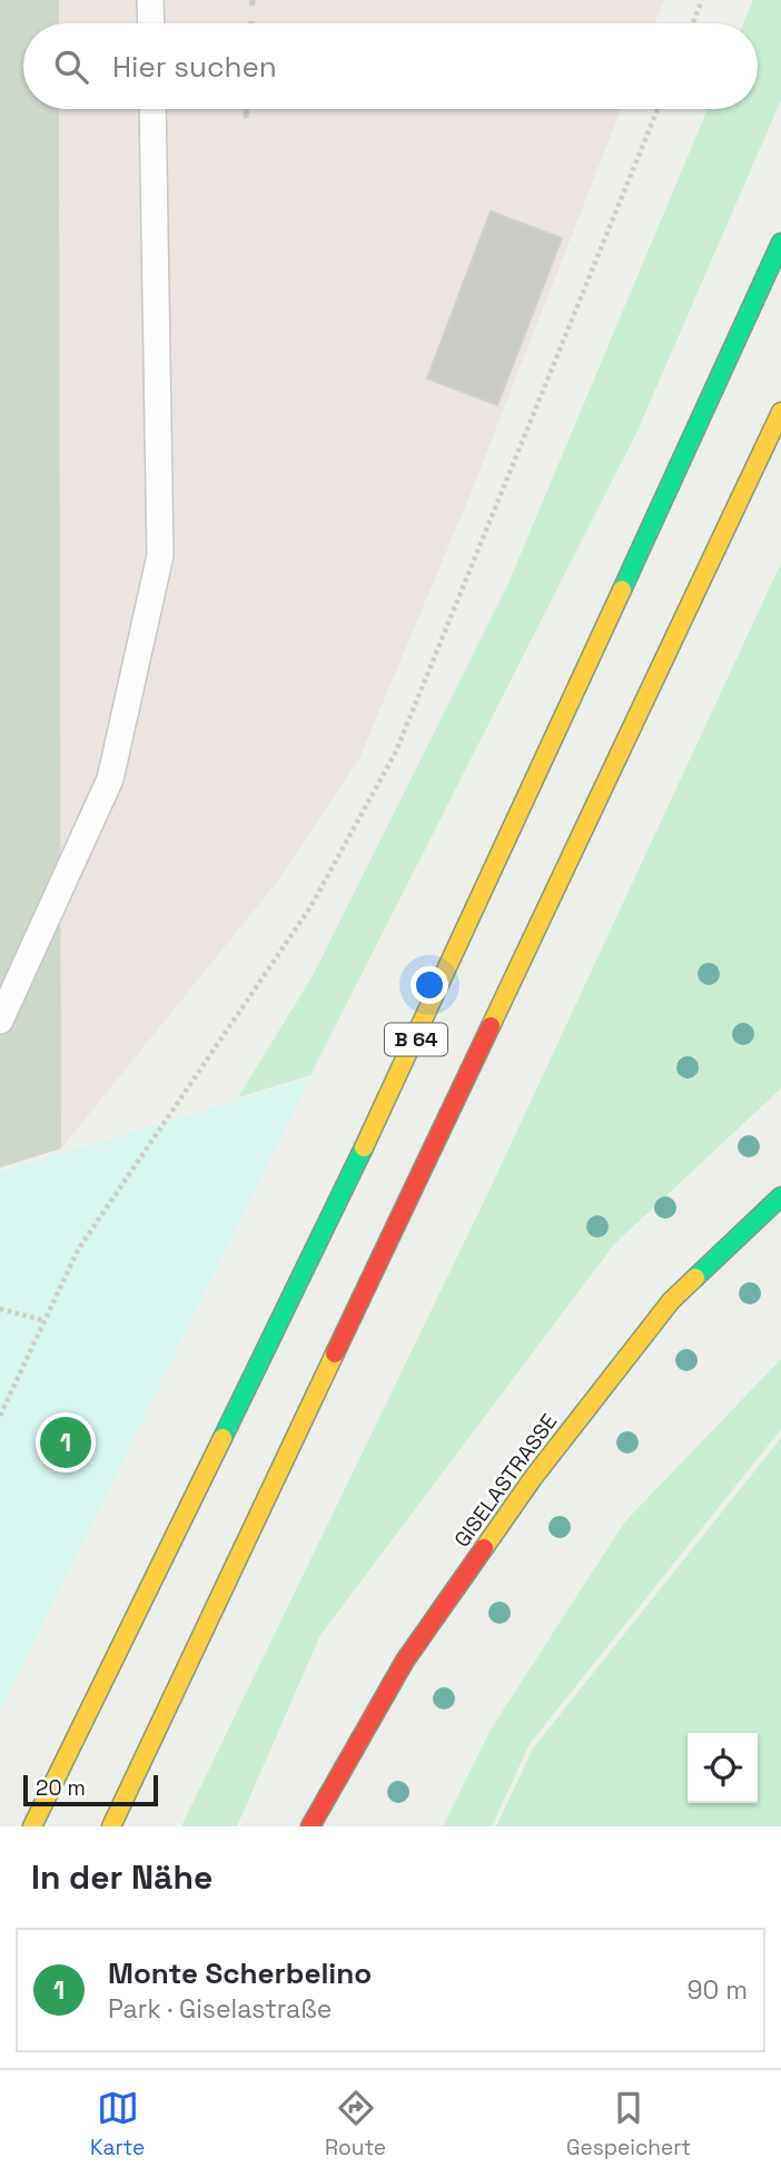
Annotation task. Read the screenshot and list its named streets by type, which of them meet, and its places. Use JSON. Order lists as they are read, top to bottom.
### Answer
{
  "streets": {
    "main road": ["B 64", "GISELASTRASSE"]
  },
  "scale_bar": "20 m",
  "page": {
    "search": "Hier suchen",
    "pins": "1",
    "scale": "20 m",
    "heading": "In der Nähe",
    "list": [
      {
        "mark": "1",
        "name": "Monte Scherbelino",
        "note": "Park · Giselastraße",
        "value": "90 m"
      }
    ],
    "nav": ["Karte", "Route", "Gespeichert"]
  }
}
